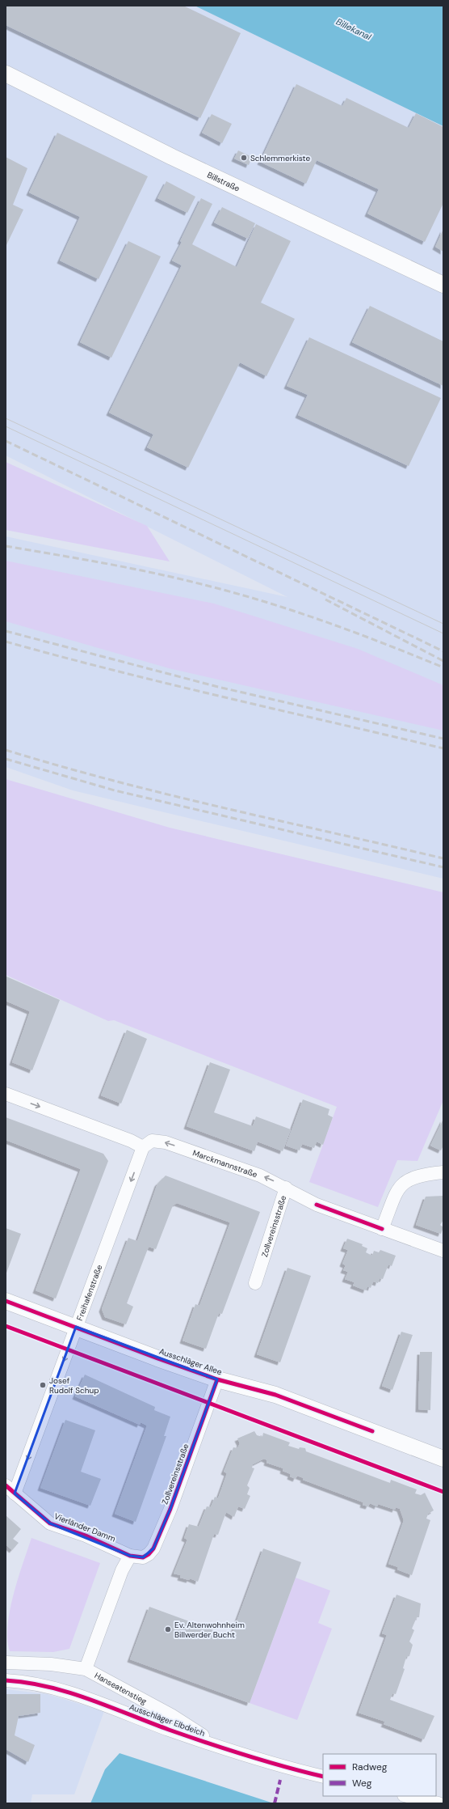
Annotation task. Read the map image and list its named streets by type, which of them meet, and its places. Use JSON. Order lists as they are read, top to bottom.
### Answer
{
  "streets": {
    "street": [
      "Billstraße",
      "Marckmannstraße",
      "Zollvereinsstraße",
      "Freihafenstraße",
      "Ausschläger Allee",
      "Vierländer Damm",
      "Hanseatenstieg",
      "Ausschläger Elbdeich"
    ]
  },
  "crossings": [
    ["Marckmannstraße", "Zollvereinsstraße"],
    ["Marckmannstraße", "Freihafenstraße"],
    ["Zollvereinsstraße", "Ausschläger Allee"],
    ["Zollvereinsstraße", "Vierländer Damm"],
    ["Zollvereinsstraße", "Hanseatenstieg"],
    ["Freihafenstraße", "Ausschläger Allee"],
    ["Freihafenstraße", "Vierländer Damm"],
    ["Vierländer Damm", "Hanseatenstieg"],
    ["Hanseatenstieg", "Ausschläger Elbdeich"]
  ],
  "one_way": ["Marckmannstraße", "Freihafenstraße"],
  "water": ["Billekanal"],
  "places": ["Schlemmerkiste", "Josef Rudolf Schup", "Ev. Altenwohnheim Billwerder Bucht"],
  "legend": ["Radweg", "Weg"]
}
